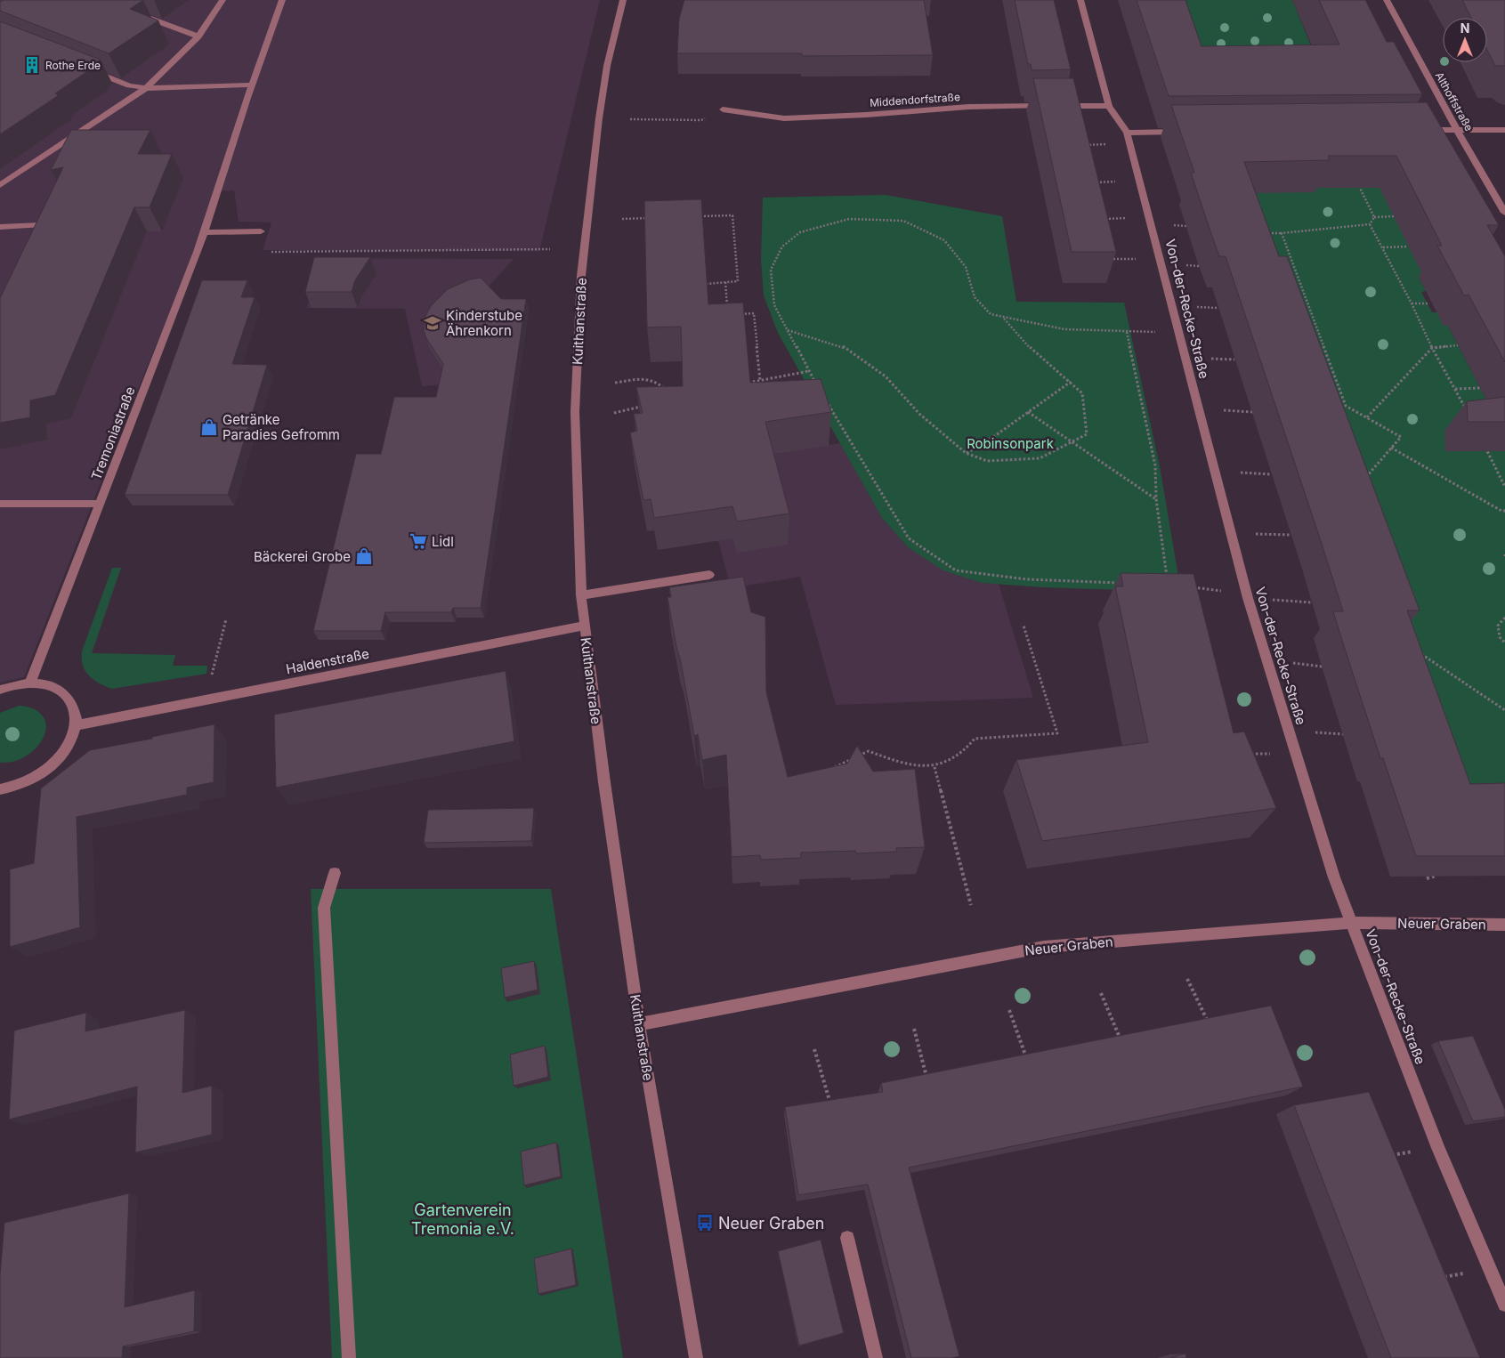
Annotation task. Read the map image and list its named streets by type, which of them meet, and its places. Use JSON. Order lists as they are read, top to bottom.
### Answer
{
  "streets": {
    "street": [
      "Middendorfstraße",
      "Althoffstraße",
      "Von-der-Recke-Straße",
      "Kuithanstraße",
      "Tremoniastraße",
      "Haldenstraße",
      "Neuer Graben"
    ]
  },
  "crossings": [
    ["Von-der-Recke-Straße", "Neuer Graben"],
    ["Kuithanstraße", "Haldenstraße"],
    ["Kuithanstraße", "Neuer Graben"]
  ],
  "parks": ["Robinsonpark", "Gartenverein Tremonia e.V."],
  "places": {
    "building": ["Rothe Erde"],
    "school or university": ["Kinderstube Ährenkorn"],
    "shop": ["Getränke Paradies Gefromm", "Bäckerei Grobe"],
    "supermarket": ["Lidl"],
    "bus stop": ["Neuer Graben"]
  },
  "north": "top"
}
